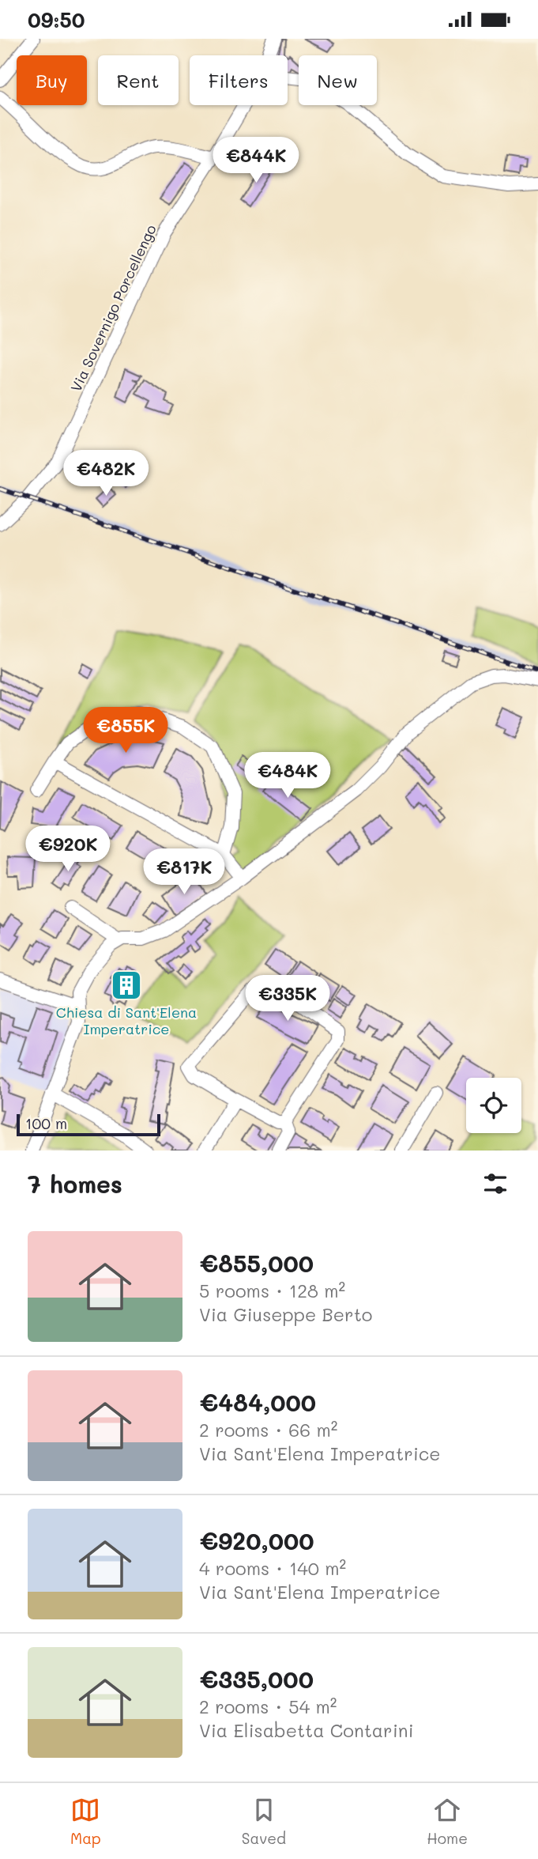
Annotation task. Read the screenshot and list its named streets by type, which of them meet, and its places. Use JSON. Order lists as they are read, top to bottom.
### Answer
{
  "streets": {
    "street": ["Via Sovernigo Porcellengo"]
  },
  "places": {
    "building": ["Chiesa di Sant'Elena Imperatrice"]
  },
  "scale_bar": "100 m",
  "page": {
    "status": "09:50",
    "chip": [
      "Buy",
      "Rent",
      "Filters",
      "New"
    ],
    "price": [
      "€844K",
      "€482K",
      "€855K",
      "€484K",
      "€920K",
      "€817K",
      "€335K"
    ],
    "scale": "100 m",
    "heading": "7 homes",
    "list": [
      {
        "name": "€855,000",
        "note": "5 rooms · 128 m² · Via Giuseppe Berto"
      },
      {
        "name": "€484,000",
        "note": "2 rooms · 66 m² · Via Sant'Elena Imperatrice"
      },
      {
        "name": "€920,000",
        "note": "4 rooms · 140 m² · Via Sant'Elena Imperatrice"
      },
      {
        "name": "€335,000",
        "note": "2 rooms · 54 m² · Via Elisabetta Contarini"
      }
    ],
    "tabs": ["Map", "Saved", "Home"]
  }
}
